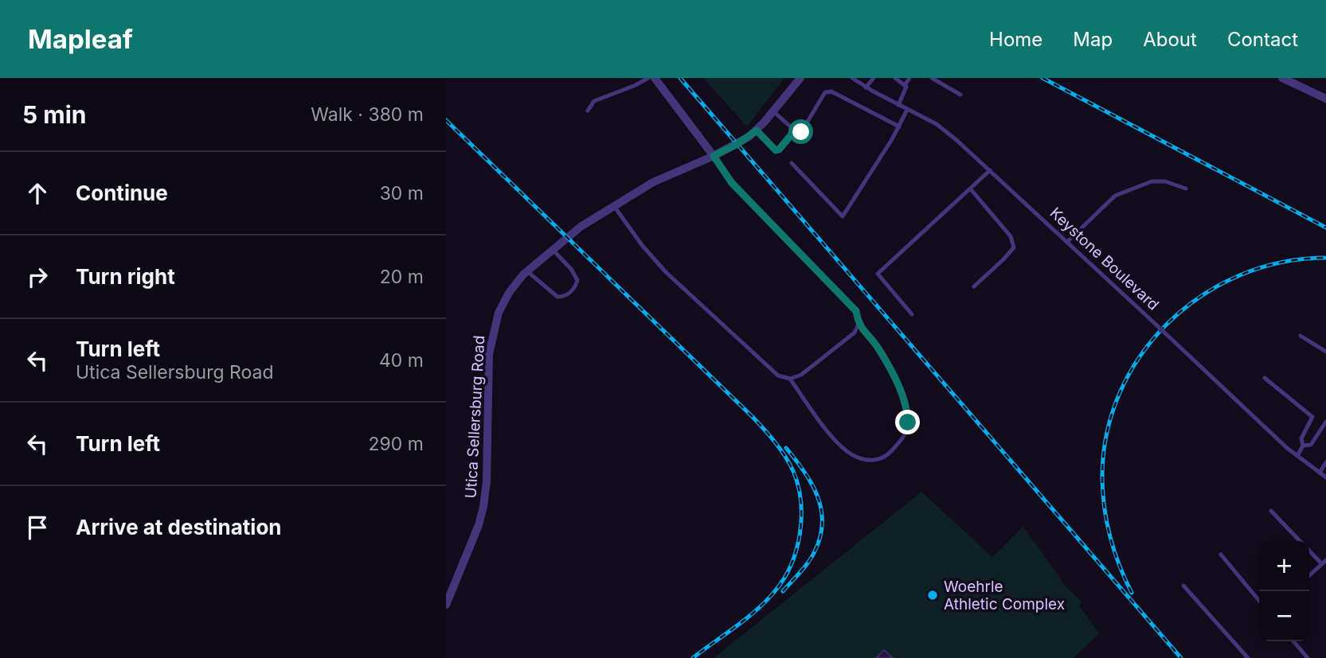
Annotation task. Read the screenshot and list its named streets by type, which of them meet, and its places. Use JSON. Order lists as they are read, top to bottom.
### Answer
{
  "streets": {
    "street": ["Utica Sellersburg Road"],
    "lane": ["Keystone Boulevard"]
  },
  "places": ["Woehrle Athletic Complex"],
  "page": {
    "header": "Mapleaf",
    "nav": [
      "Home",
      "Map",
      "About",
      "Contact"
    ],
    "heading": ["5 min", "Walk · 380 m"],
    "list": [
      ["Continue", "30 m"],
      ["Turn right", "20 m"],
      ["Turn left", "Utica Sellersburg Road", "40 m"],
      ["Turn left", "290 m"],
      "Arrive at destination"
    ],
    "map_buttons": ["+", "−"]
  }
}
